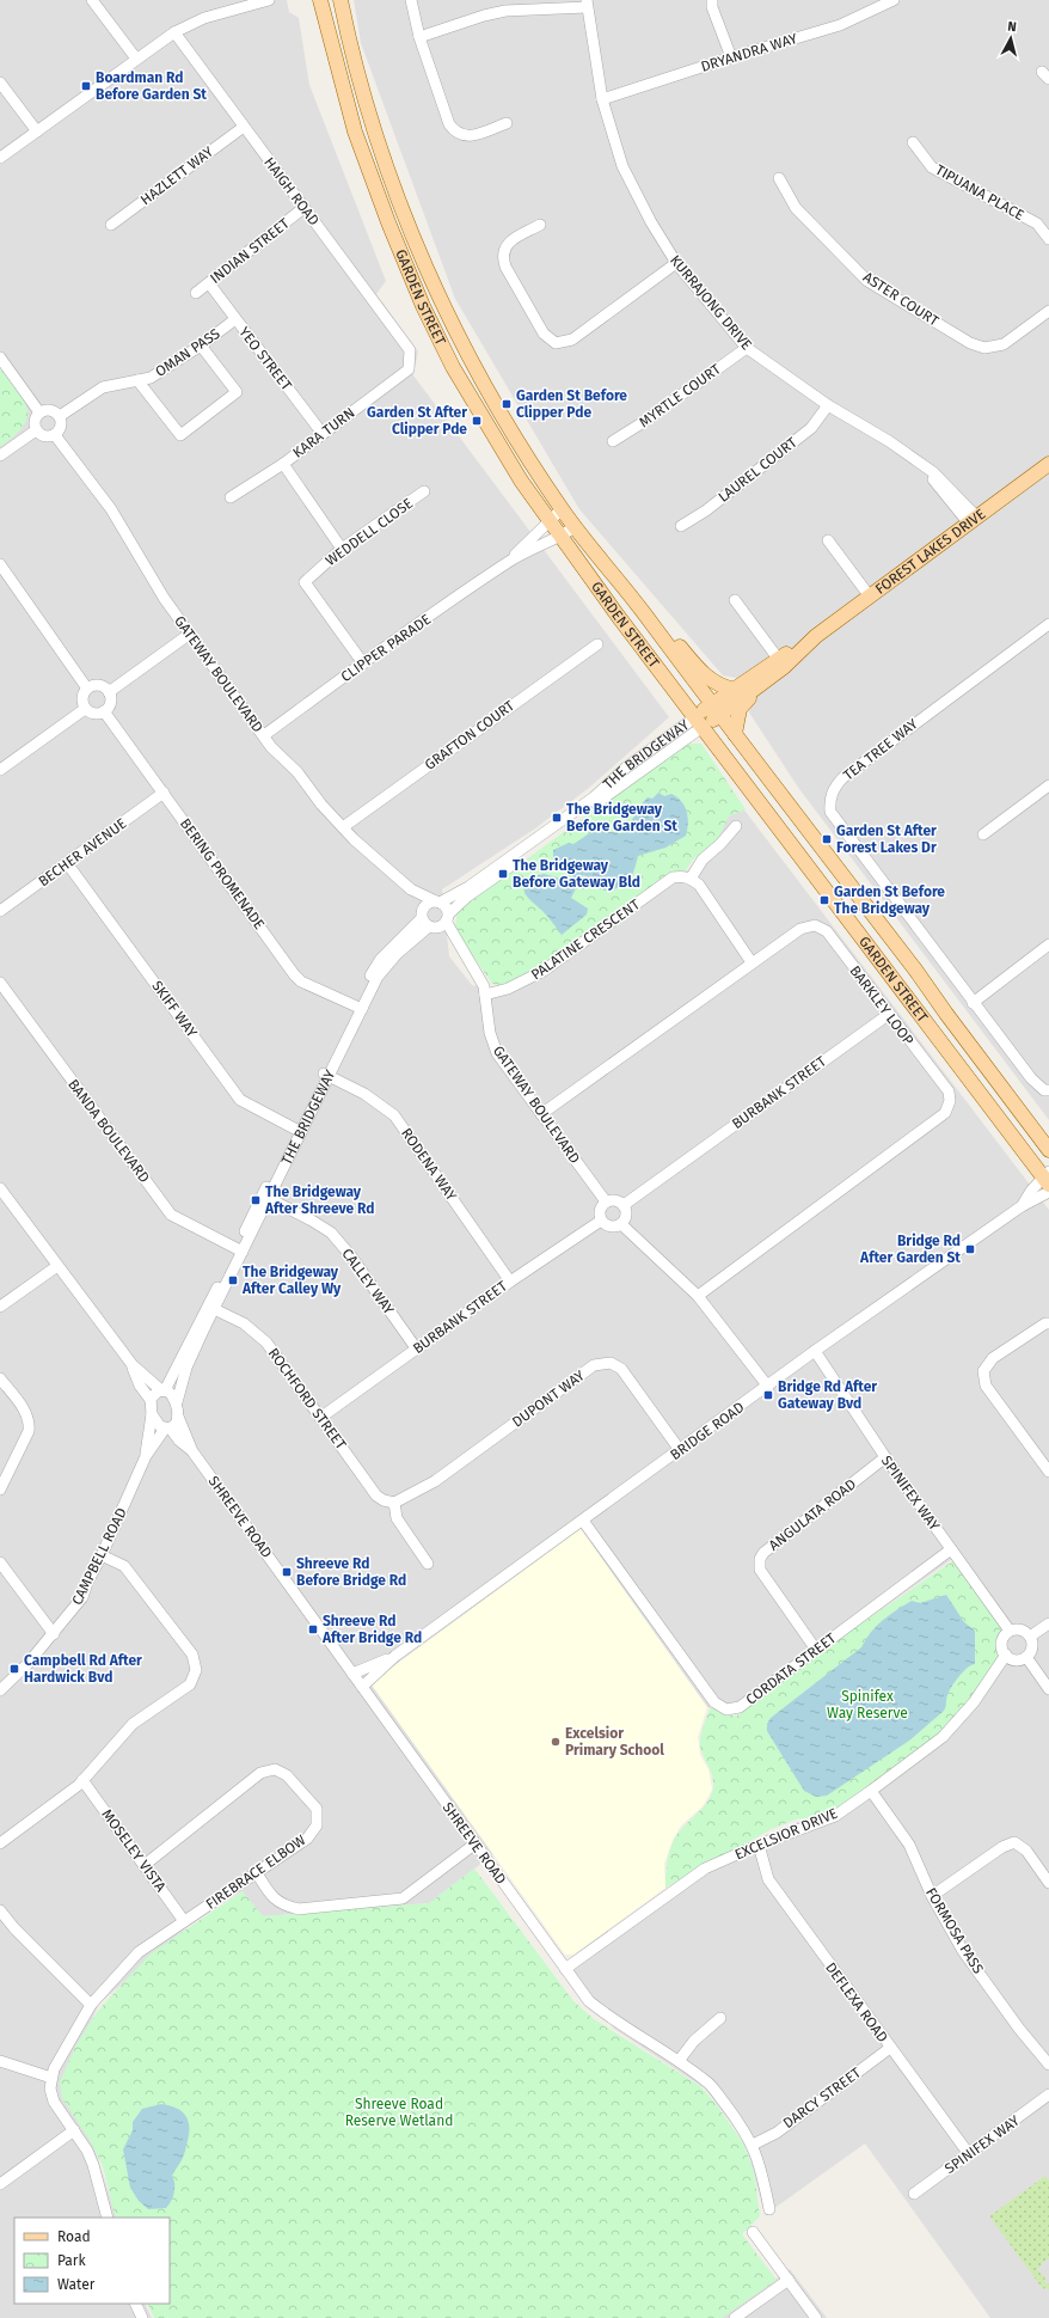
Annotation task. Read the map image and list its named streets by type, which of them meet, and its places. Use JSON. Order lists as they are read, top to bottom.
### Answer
{
  "streets": {
    "main road": ["GARDEN STREET", "FOREST LAKES DRIVE", "THE BRIDGEWAY"],
    "street": [
      "DRYANDRA WAY",
      "HAZLETT WAY",
      "HAIGH ROAD",
      "TIPUANA PLACE",
      "INDIAN STREET",
      "ASTER COURT",
      "KURRAJONG DRIVE",
      "OMAN PASS",
      "YEO STREET",
      "MYRTLE COURT",
      "KARA TURN",
      "LAUREL COURT",
      "WEDDELL CLOSE",
      "CLIPPER PARADE",
      "GATEWAY BOULEVARD",
      "GRAFTON COURT",
      "TEA TREE WAY",
      "BECHER AVENUE",
      "BERING PROMENADE",
      "PALATINE CRESCENT",
      "BARKLEY LOOP",
      "SKIFF WAY",
      "BURBANK STREET",
      "BANDA BOULEVARD",
      "RODENA WAY",
      "CALLEY WAY",
      "ROCHFORD STREET",
      "DUPONT WAY",
      "BRIDGE ROAD",
      "SPINIFEX WAY",
      "ANGULATA ROAD",
      "SHREEVE ROAD",
      "CAMPBELL ROAD",
      "CORDATA STREET",
      "EXCELSIOR DRIVE",
      "MOSELEY VISTA",
      "FIREBRACE ELBOW",
      "FORMOSA PASS",
      "DEFLEXA ROAD",
      "DARCY STREET"
    ]
  },
  "crossings": [
    ["DRYANDRA WAY", "KURRAJONG DRIVE"],
    ["HAZLETT WAY", "HAIGH ROAD"],
    ["HAIGH ROAD", "INDIAN STREET"],
    ["HAIGH ROAD", "KARA TURN"],
    ["INDIAN STREET", "YEO STREET"],
    ["GARDEN STREET", "FOREST LAKES DRIVE"],
    ["GARDEN STREET", "CLIPPER PARADE"],
    ["GARDEN STREET", "THE BRIDGEWAY"],
    ["GARDEN STREET", "BRIDGE ROAD"],
    ["KURRAJONG DRIVE", "MYRTLE COURT"],
    ["KURRAJONG DRIVE", "LAUREL COURT"],
    ["KURRAJONG DRIVE", "FOREST LAKES DRIVE"],
    ["OMAN PASS", "YEO STREET"],
    ["OMAN PASS", "GATEWAY BOULEVARD"],
    ["YEO STREET", "KARA TURN"],
    ["KARA TURN", "WEDDELL CLOSE"],
    ["WEDDELL CLOSE", "CLIPPER PARADE"],
    ["FOREST LAKES DRIVE", "THE BRIDGEWAY"],
    ["CLIPPER PARADE", "GATEWAY BOULEVARD"],
    ["GATEWAY BOULEVARD", "GRAFTON COURT"],
    ["GATEWAY BOULEVARD", "THE BRIDGEWAY"],
    ["GATEWAY BOULEVARD", "PALATINE CRESCENT"],
    ["GATEWAY BOULEVARD", "BARKLEY LOOP"],
    ["GATEWAY BOULEVARD", "BURBANK STREET"],
    ["THE BRIDGEWAY", "BERING PROMENADE"],
    ["THE BRIDGEWAY", "SKIFF WAY"],
    ["THE BRIDGEWAY", "BANDA BOULEVARD"],
    ["THE BRIDGEWAY", "RODENA WAY"],
    ["THE BRIDGEWAY", "CALLEY WAY"],
    ["THE BRIDGEWAY", "ROCHFORD STREET"],
    ["THE BRIDGEWAY", "SHREEVE ROAD"],
    ["THE BRIDGEWAY", "CAMPBELL ROAD"],
    ["BECHER AVENUE", "BERING PROMENADE"],
    ["BECHER AVENUE", "SKIFF WAY"],
    ["BARKLEY LOOP", "BURBANK STREET"],
    ["BURBANK STREET", "RODENA WAY"],
    ["BURBANK STREET", "CALLEY WAY"],
    ["BURBANK STREET", "ROCHFORD STREET"],
    ["ROCHFORD STREET", "DUPONT WAY"],
    ["DUPONT WAY", "BRIDGE ROAD"],
    ["BRIDGE ROAD", "SPINIFEX WAY"],
    ["BRIDGE ROAD", "SHREEVE ROAD"],
    ["BRIDGE ROAD", "CORDATA STREET"],
    ["SPINIFEX WAY", "ANGULATA ROAD"],
    ["SPINIFEX WAY", "CORDATA STREET"],
    ["SPINIFEX WAY", "EXCELSIOR DRIVE"],
    ["SPINIFEX WAY", "DEFLEXA ROAD"],
    ["ANGULATA ROAD", "CORDATA STREET"],
    ["SHREEVE ROAD", "CAMPBELL ROAD"],
    ["SHREEVE ROAD", "EXCELSIOR DRIVE"],
    ["SHREEVE ROAD", "DARCY STREET"],
    ["EXCELSIOR DRIVE", "FORMOSA PASS"],
    ["EXCELSIOR DRIVE", "DEFLEXA ROAD"],
    ["MOSELEY VISTA", "FIREBRACE ELBOW"],
    ["DEFLEXA ROAD", "DARCY STREET"]
  ],
  "parks": ["Spinifex Way Reserve", "Shreeve Road Reserve Wetland"],
  "places": {
    "transit": [
      "Boardman Rd Before Garden St",
      "Garden St Before Clipper Pde",
      "Garden St After Clipper Pde",
      "The Bridgeway Before Garden St",
      "Garden St After Forest Lakes Dr",
      "The Bridgeway Before Gateway Bld",
      "Garden St Before The Bridgeway",
      "The Bridgeway After Shreeve Rd",
      "Bridge Rd After Garden St",
      "The Bridgeway After Calley Wy",
      "Bridge Rd After Gateway Bvd",
      "Shreeve Rd Before Bridge Rd",
      "Shreeve Rd After Bridge Rd",
      "Campbell Rd After Hardwick Bvd"
    ],
    "other": ["Excelsior Primary School"]
  },
  "legend": ["Road", "Park", "Water"],
  "north": "top"
}
